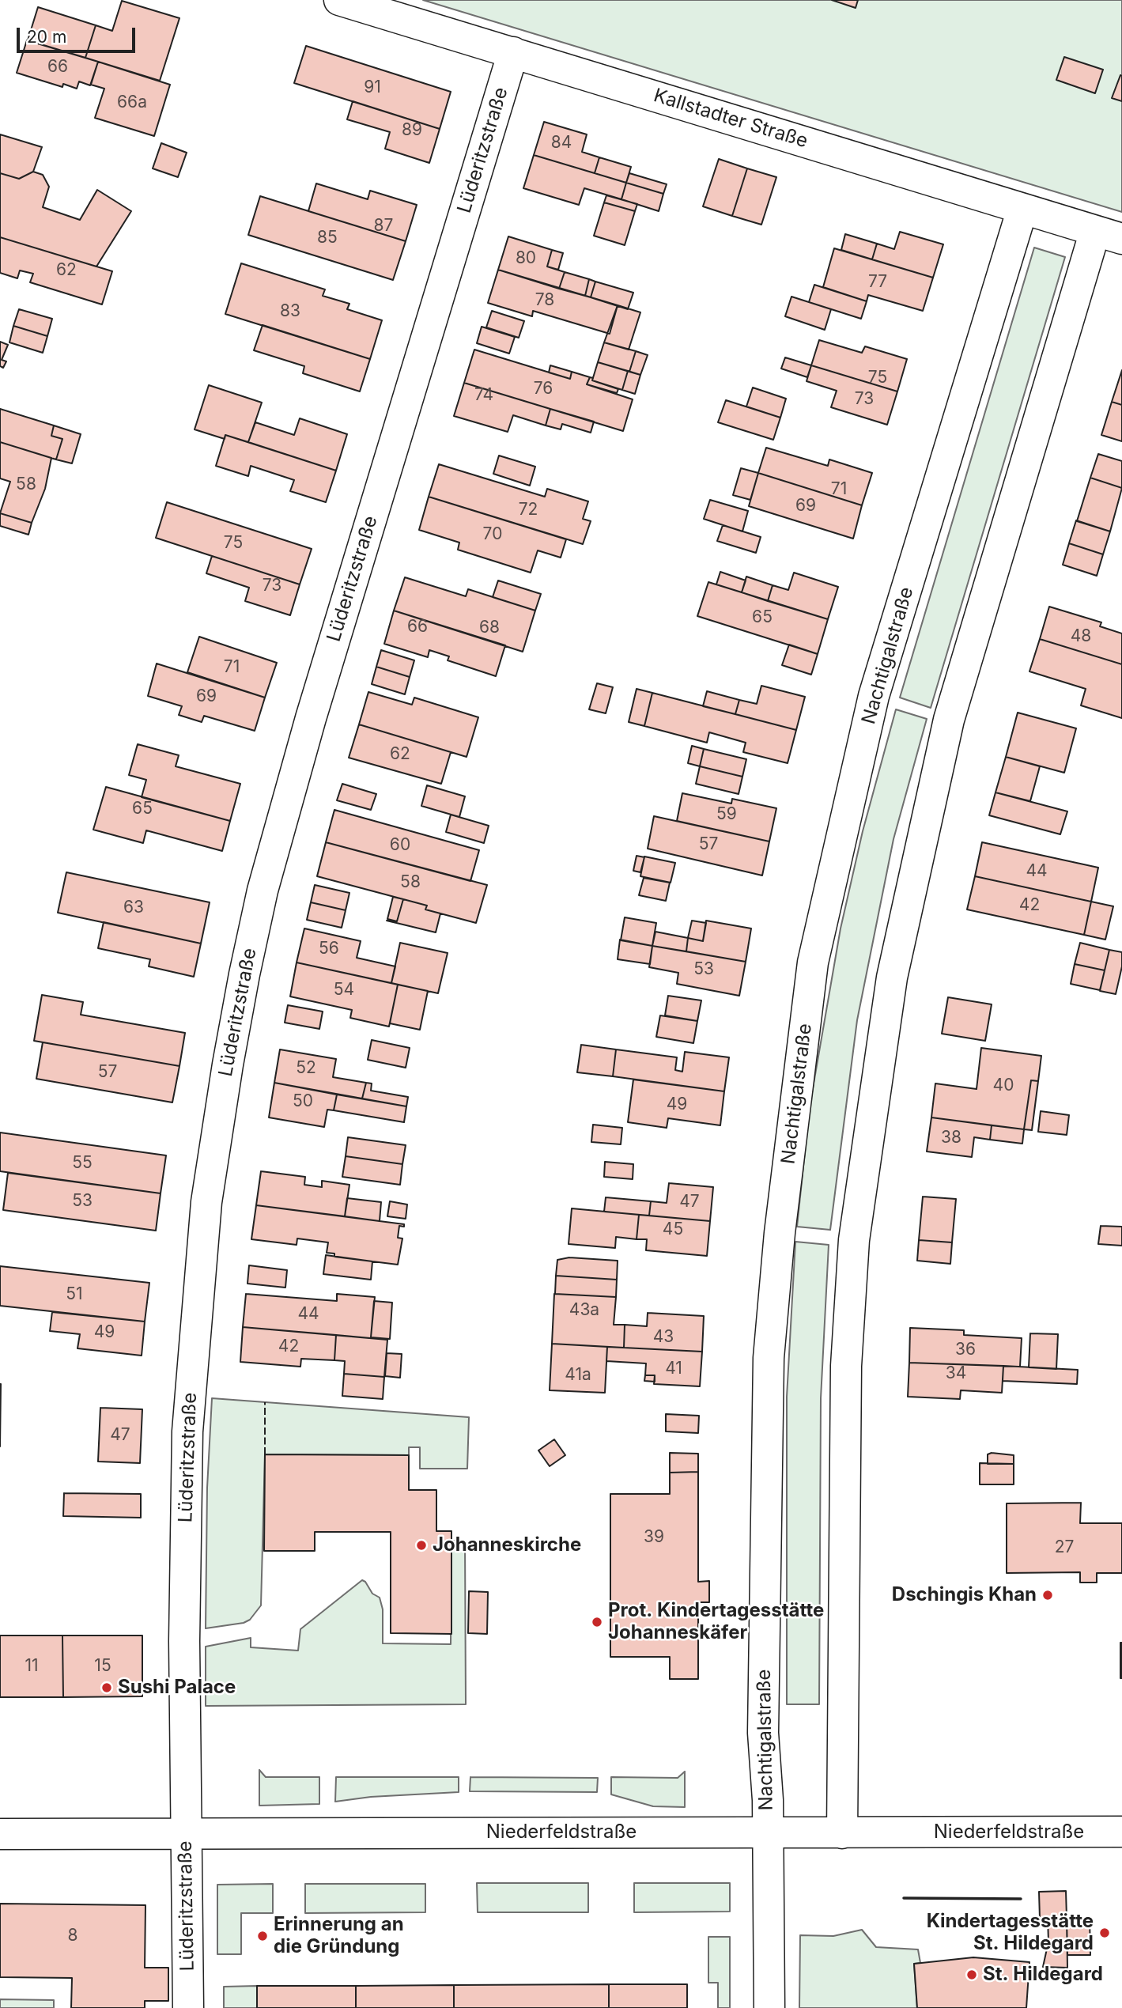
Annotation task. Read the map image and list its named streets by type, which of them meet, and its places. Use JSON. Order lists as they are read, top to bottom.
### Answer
{
  "streets": {
    "street": [
      "Kallstadter Straße",
      "Lüderitzstraße",
      "Nachtigalstraße",
      "Niederfeldstraße"
    ]
  },
  "crossings": [
    ["Kallstadter Straße", "Lüderitzstraße"],
    ["Kallstadter Straße", "Nachtigalstraße"],
    ["Lüderitzstraße", "Niederfeldstraße"],
    ["Nachtigalstraße", "Niederfeldstraße"]
  ],
  "places": [
    "Johanneskirche",
    "Dschingis Khan",
    "Prot. Kindertagesstätte Johanneskäfer",
    "Sushi Palace",
    "Kindertagesstätte St. Hildegard",
    "Erinnerung an die Gründung",
    "St. Hildegard"
  ],
  "house_numbers": [
    "66",
    "91",
    "66a",
    "89",
    "84",
    "87",
    "85",
    "80",
    "62",
    "77",
    "78",
    "83",
    "75",
    "76",
    "74",
    "73",
    "58",
    "71",
    "69",
    "72",
    "70",
    "75",
    "73",
    "65",
    "66",
    "68",
    "48",
    "71",
    "69",
    "62",
    "65",
    "59",
    "57",
    "60",
    "44",
    "58",
    "42",
    "63",
    "56",
    "53",
    "54",
    "52",
    "57",
    "40",
    "50",
    "49",
    "38",
    "55",
    "53",
    "47",
    "45",
    "51",
    "43a",
    "44",
    "49",
    "43",
    "42",
    "36",
    "41",
    "34",
    "41a",
    "47",
    "39",
    "27",
    "11",
    "15",
    "8"
  ],
  "scale_bar": "20 m"
}
